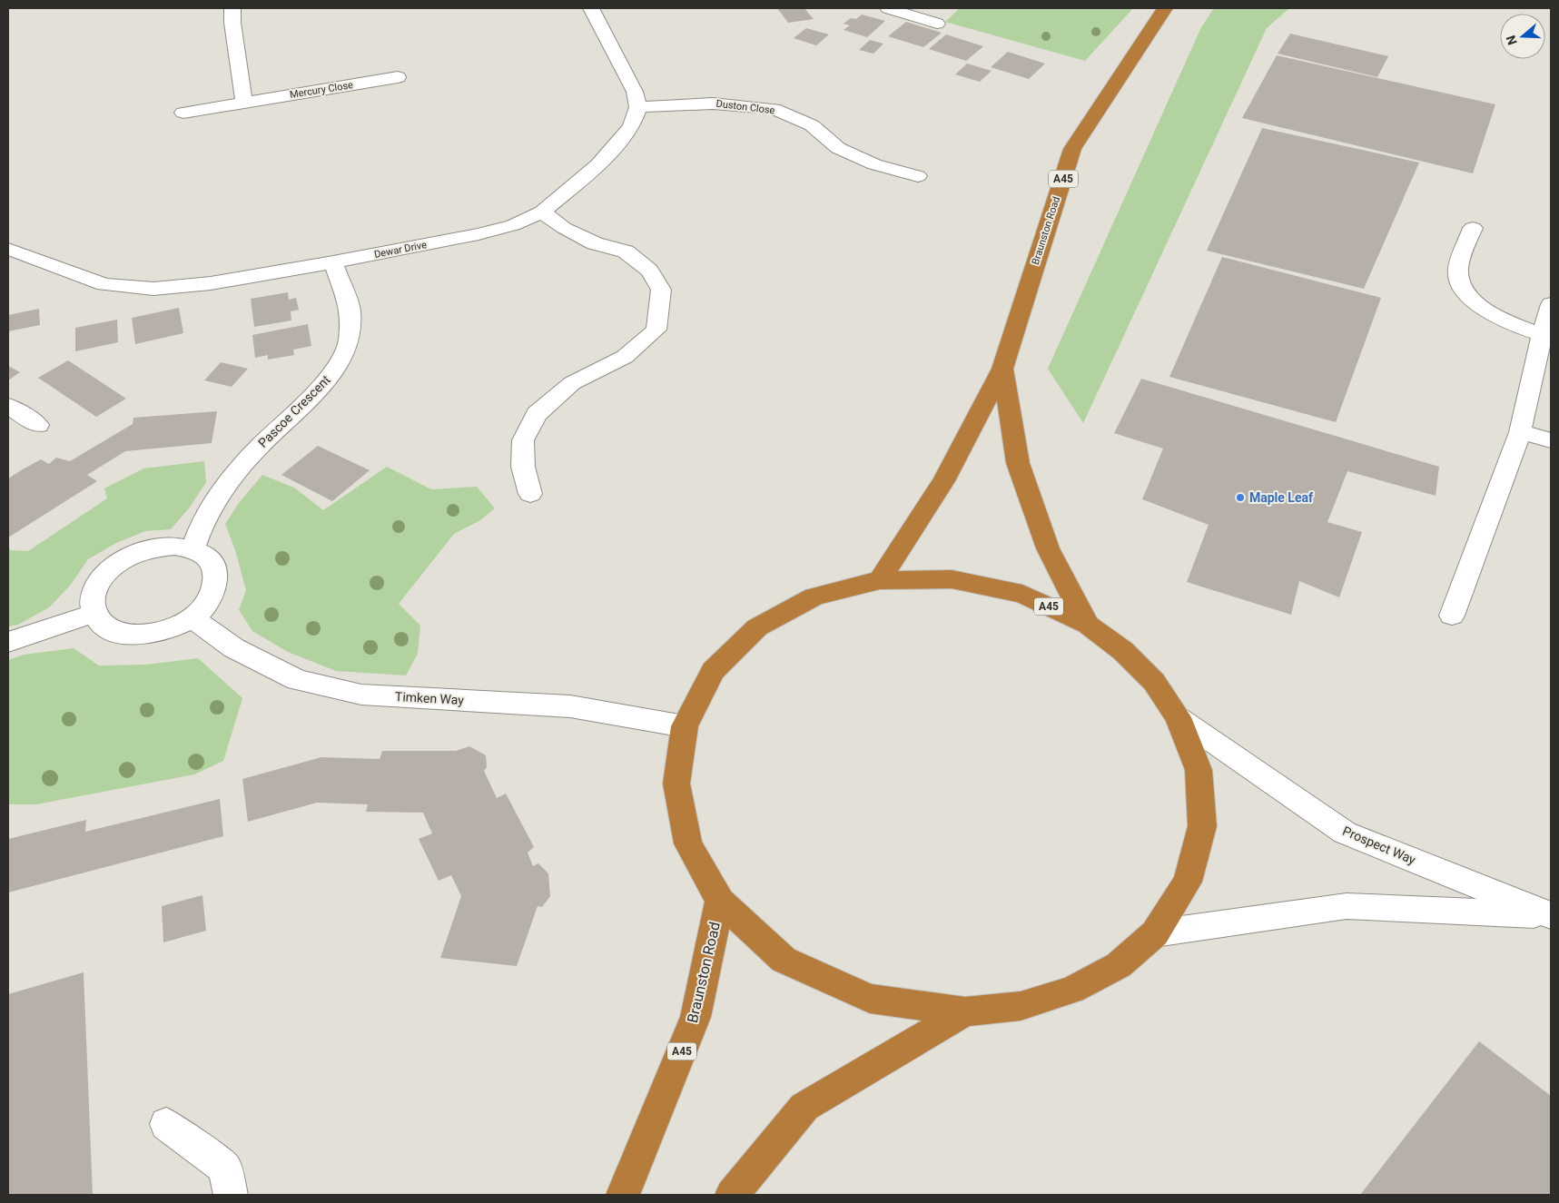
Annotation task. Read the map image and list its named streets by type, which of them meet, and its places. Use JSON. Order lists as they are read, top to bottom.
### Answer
{
  "streets": {
    "highway": ["A45", "Braunston Road"],
    "street": [
      "Mercury Close",
      "Duston Close",
      "Dewar Drive",
      "Pascoe Crescent",
      "Timken Way",
      "Prospect Way"
    ]
  },
  "crossings": [
    ["Duston Close", "Dewar Drive"],
    ["A45", "Braunston Road"],
    ["A45", "Timken Way"],
    ["A45", "Prospect Way"],
    ["Dewar Drive", "Pascoe Crescent"],
    ["Pascoe Crescent", "Timken Way"]
  ],
  "places": ["Maple Leaf"],
  "north": "left"
}
